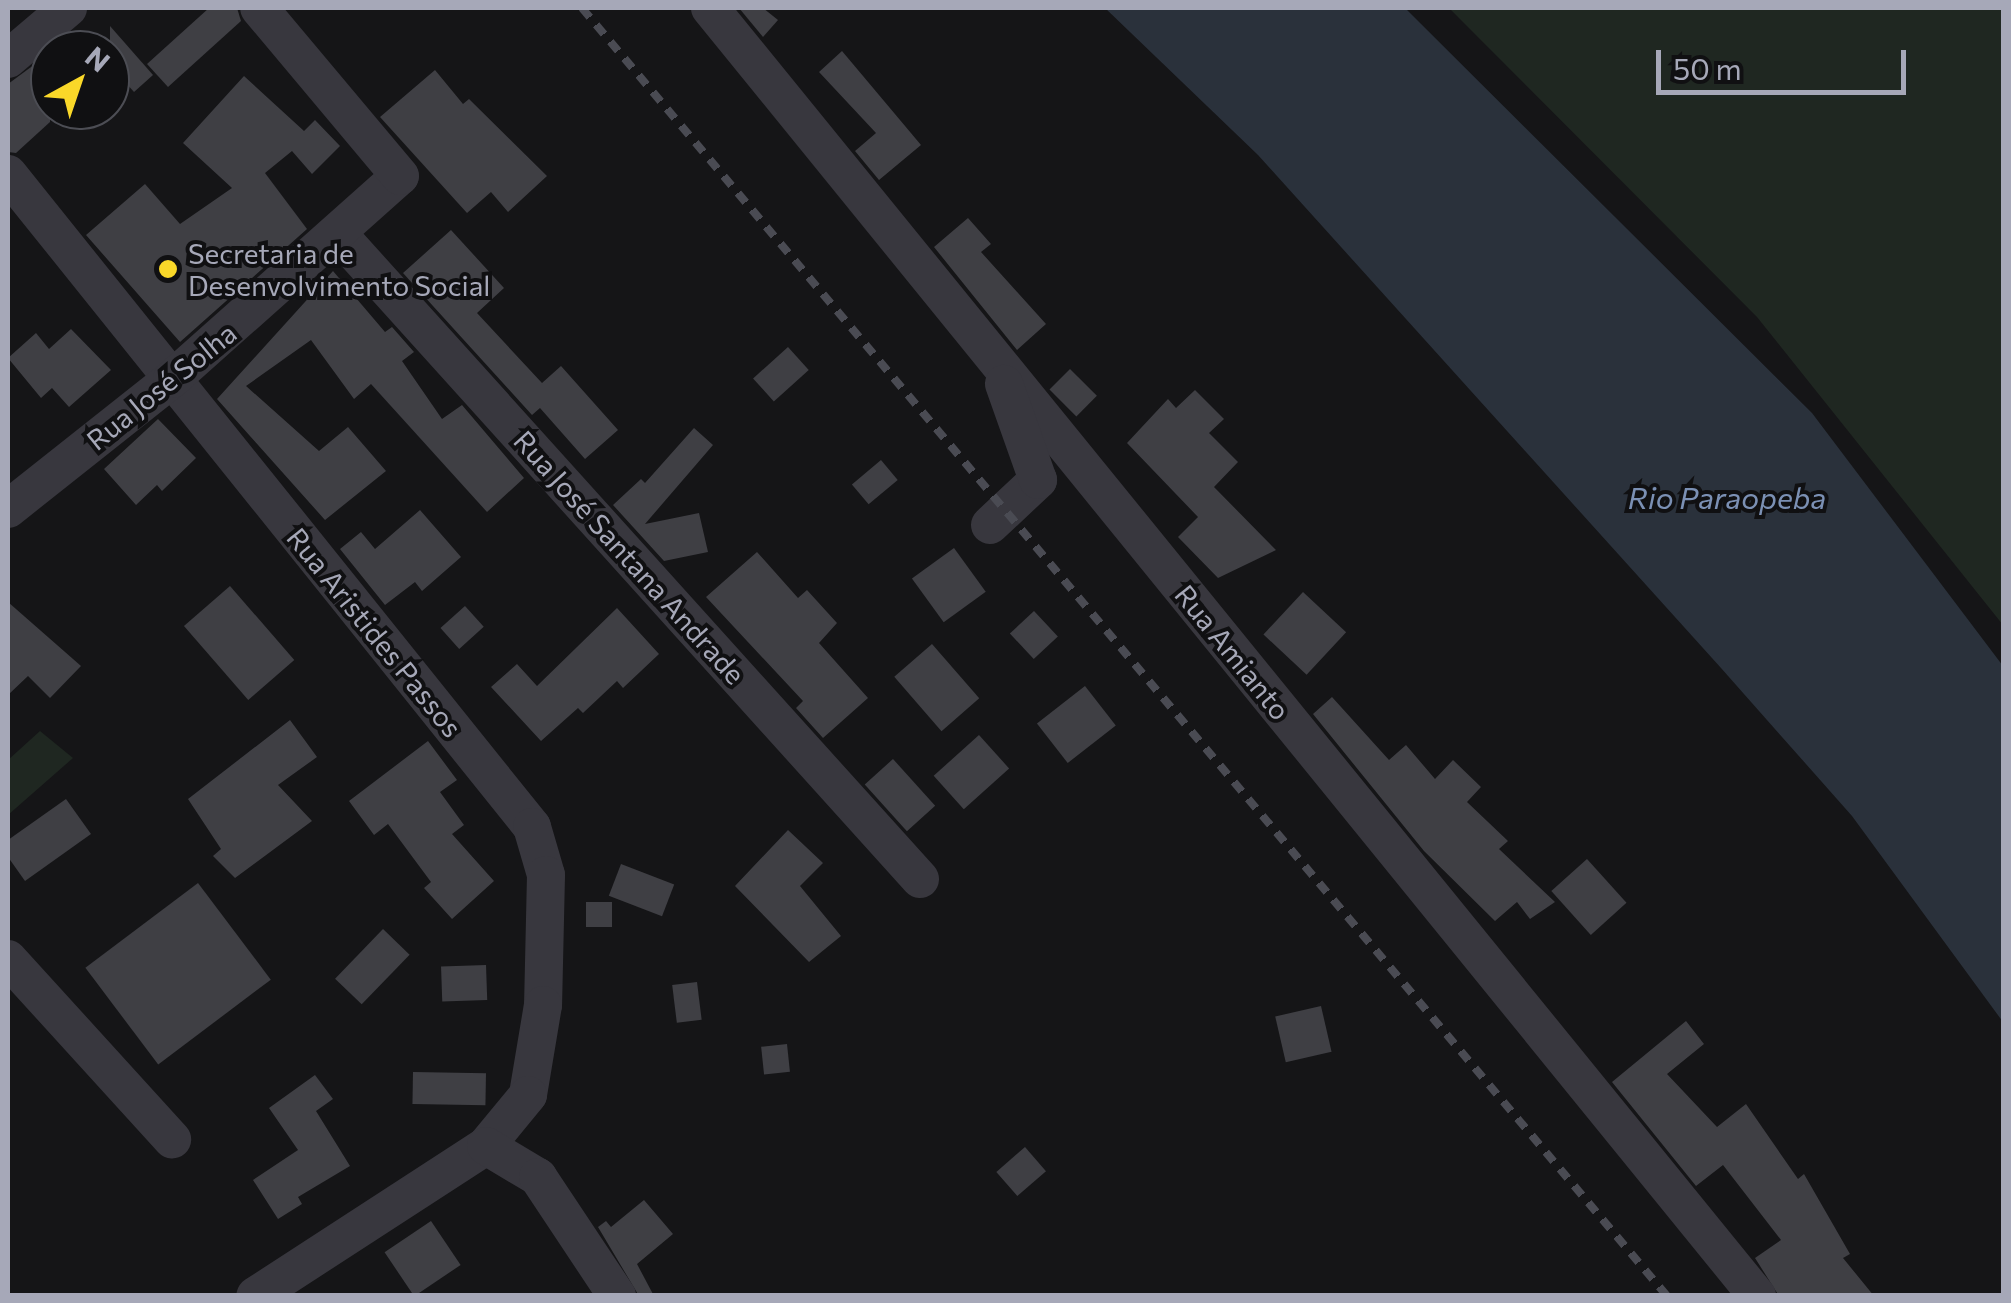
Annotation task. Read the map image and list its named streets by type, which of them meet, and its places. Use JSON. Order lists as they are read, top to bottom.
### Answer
{
  "streets": {
    "street": [
      "Rua José Solha",
      "Rua José Santana Andrade",
      "Rua Aristides Passos",
      "Rua Amianto"
    ]
  },
  "crossings": [
    ["Rua José Solha", "Rua José Santana Andrade"],
    ["Rua José Solha", "Rua Aristides Passos"]
  ],
  "water": ["Rio Paraopeba"],
  "places": ["Secretaria de Desenvolvimento Social"],
  "scale_bar": "50 m",
  "north": "top right"
}
